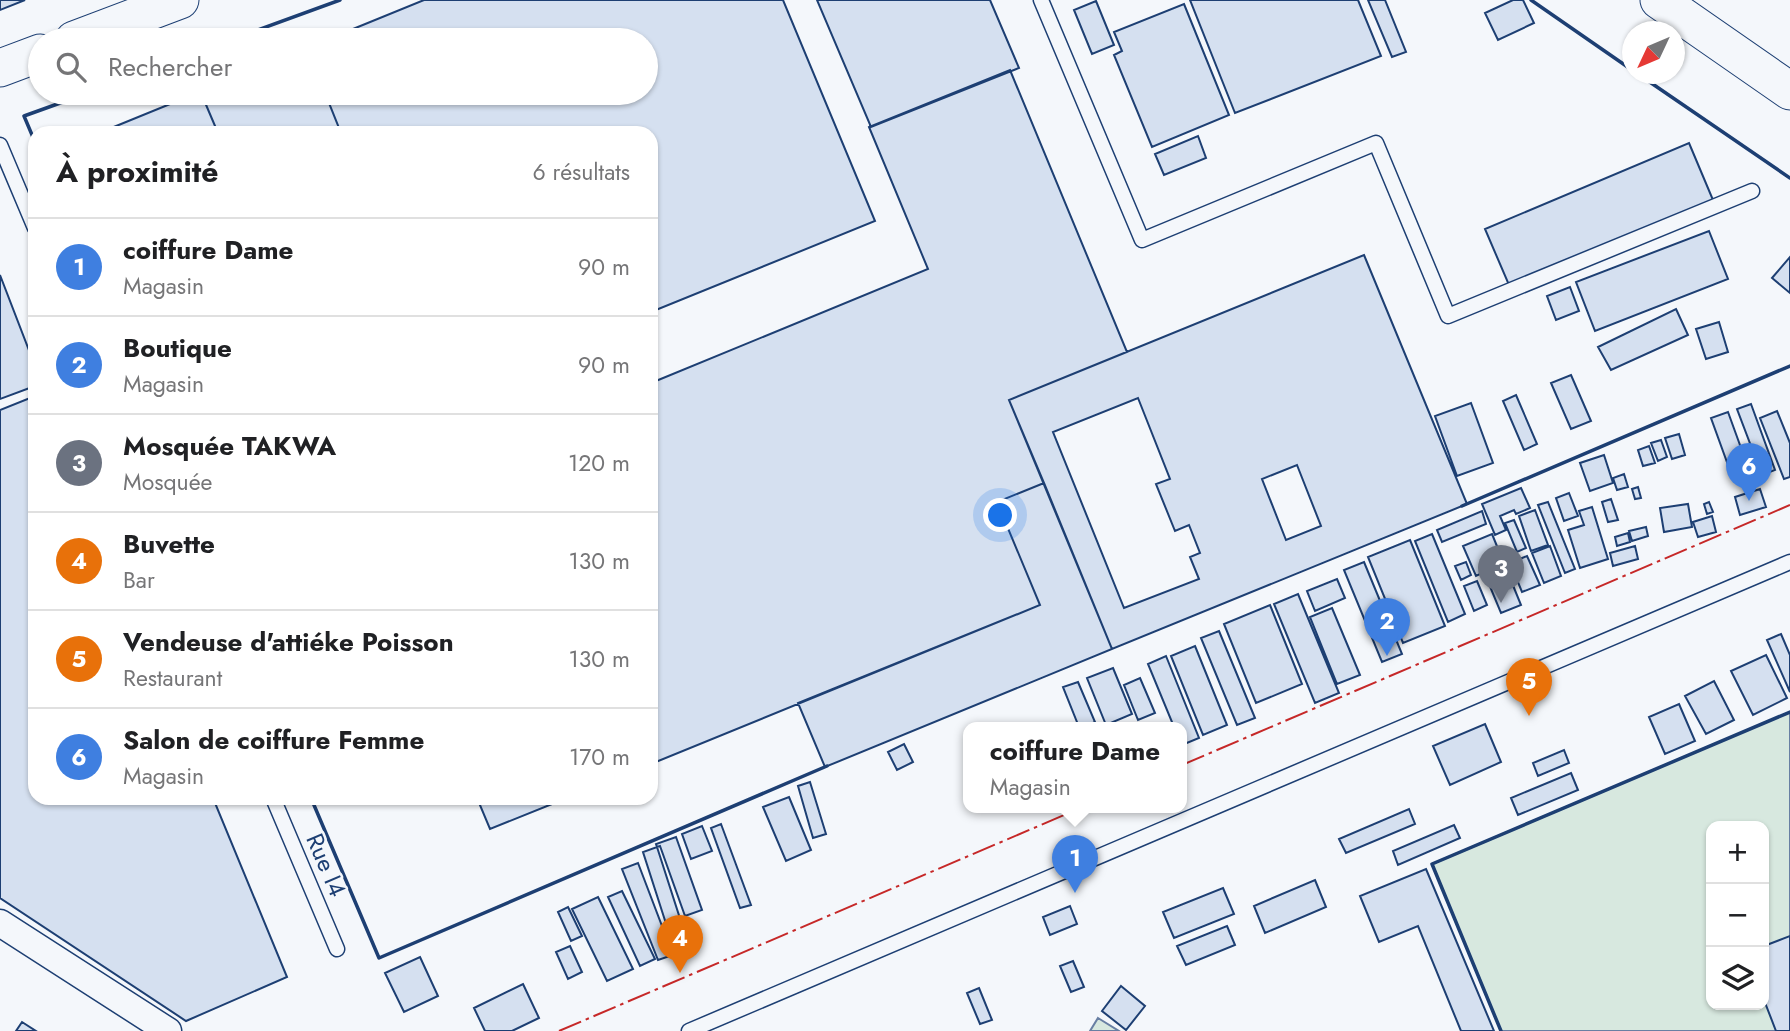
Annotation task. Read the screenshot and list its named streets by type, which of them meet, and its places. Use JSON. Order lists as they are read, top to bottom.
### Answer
{
  "streets": {
    "lane": ["Rue I4"]
  },
  "north": "bottom left",
  "page": {
    "search": "Rechercher",
    "heading": ["À proximité", "6 résultats"],
    "list": [
      {
        "mark": "1",
        "name": "coiffure Dame",
        "note": "Magasin",
        "value": "90 m"
      },
      {
        "mark": "2",
        "name": "Boutique",
        "note": "Magasin",
        "value": "90 m"
      },
      {
        "mark": "3",
        "name": "Mosquée TAKWA",
        "note": "Mosquée",
        "value": "120 m"
      },
      {
        "mark": "4",
        "name": "Buvette",
        "note": "Bar",
        "value": "130 m"
      },
      {
        "mark": "5",
        "name": "Vendeuse d'attiéke Poisson",
        "note": "Restaurant",
        "value": "130 m"
      },
      {
        "mark": "6",
        "name": "Salon de coiffure Femme",
        "note": "Magasin",
        "value": "170 m"
      }
    ],
    "pins": [
      "6",
      "3",
      "2",
      "5",
      "1",
      "4"
    ],
    "popup": ["coiffure Dame", "Magasin"],
    "map_buttons": ["+", "−"]
  }
}
